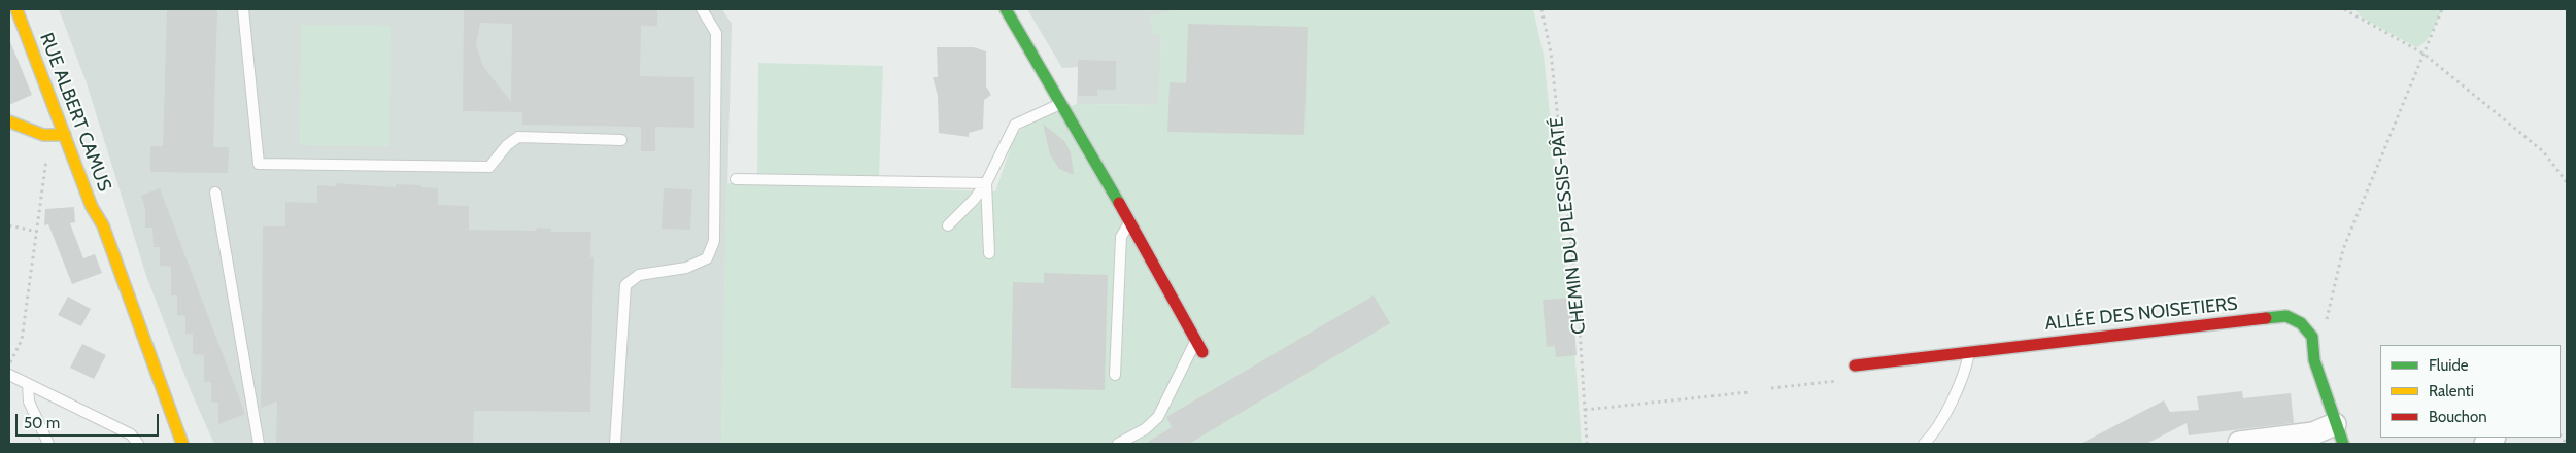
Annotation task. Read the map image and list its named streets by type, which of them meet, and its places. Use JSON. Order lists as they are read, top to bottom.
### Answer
{
  "streets": {
    "street": ["RUE ALBERT CAMUS", "ALLÉE DES NOISETIERS"],
    "path": ["CHEMIN DU PLESSIS-PÂTÉ"]
  },
  "legend": ["Fluide", "Ralenti", "Bouchon"],
  "scale_bar": "50 m"
}
